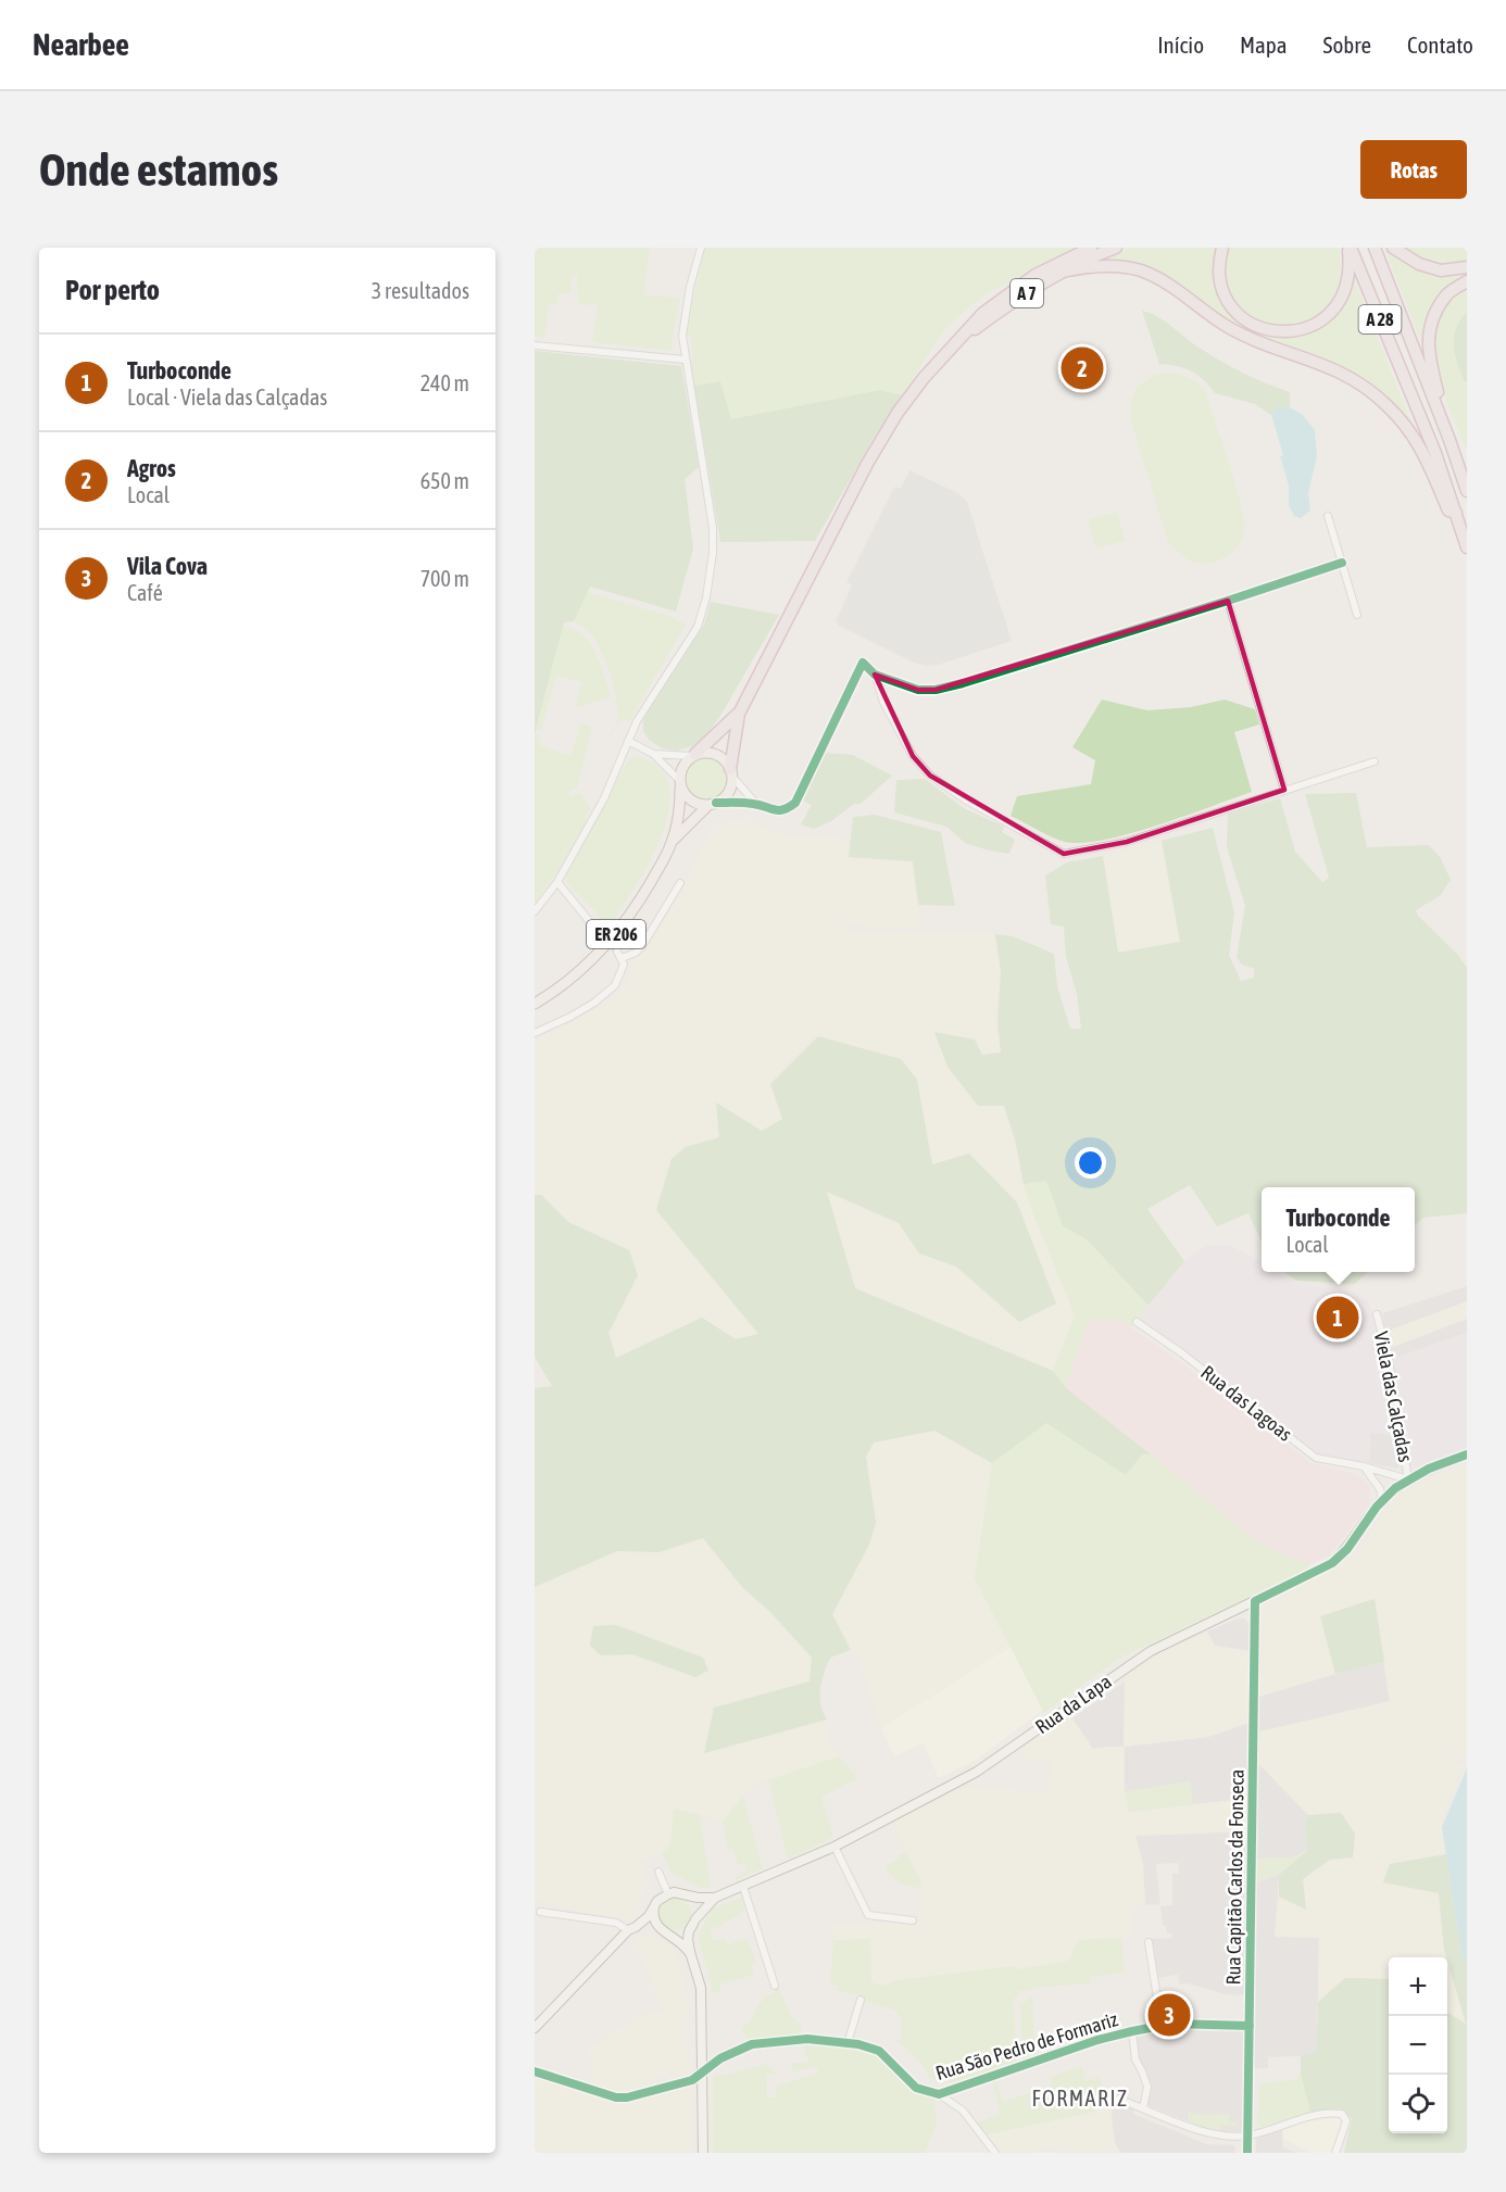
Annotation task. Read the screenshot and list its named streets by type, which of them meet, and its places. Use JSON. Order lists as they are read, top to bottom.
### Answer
{
  "streets": {
    "highway": ["A 7", "A 28"],
    "main road": ["ER 206", "Rua da Lapa", "Rua Capitão Carlos da Fonseca"],
    "street": ["Viela das Calçadas", "Rua das Lagoas", "Rua São Pedro de Formariz"]
  },
  "crossings": [
    ["Viela das Calçadas", "Rua das Lagoas"],
    ["Viela das Calçadas", "Rua da Lapa"],
    ["Rua das Lagoas", "Rua da Lapa"],
    ["Rua da Lapa", "Rua Capitão Carlos da Fonseca"],
    ["Rua Capitão Carlos da Fonseca", "Rua São Pedro de Formariz"]
  ],
  "districts": ["FORMARIZ"],
  "page": {
    "header": "Nearbee",
    "nav": [
      "Início",
      "Mapa",
      "Sobre",
      "Contato"
    ],
    "buttons": "Rotas",
    "title": "Onde estamos",
    "heading": ["Por perto", "3 resultados"],
    "list": [
      {
        "mark": "1",
        "name": "Turboconde",
        "note": "Local · Viela das Calçadas",
        "value": "240 m"
      },
      {
        "mark": "2",
        "name": "Agros",
        "note": "Local",
        "value": "650 m"
      },
      {
        "mark": "3",
        "name": "Vila Cova",
        "note": "Café",
        "value": "700 m"
      }
    ],
    "pins": ["2", "1", "3"],
    "popup": ["Turboconde", "Local"],
    "map_buttons": ["+", "−"]
  }
}
